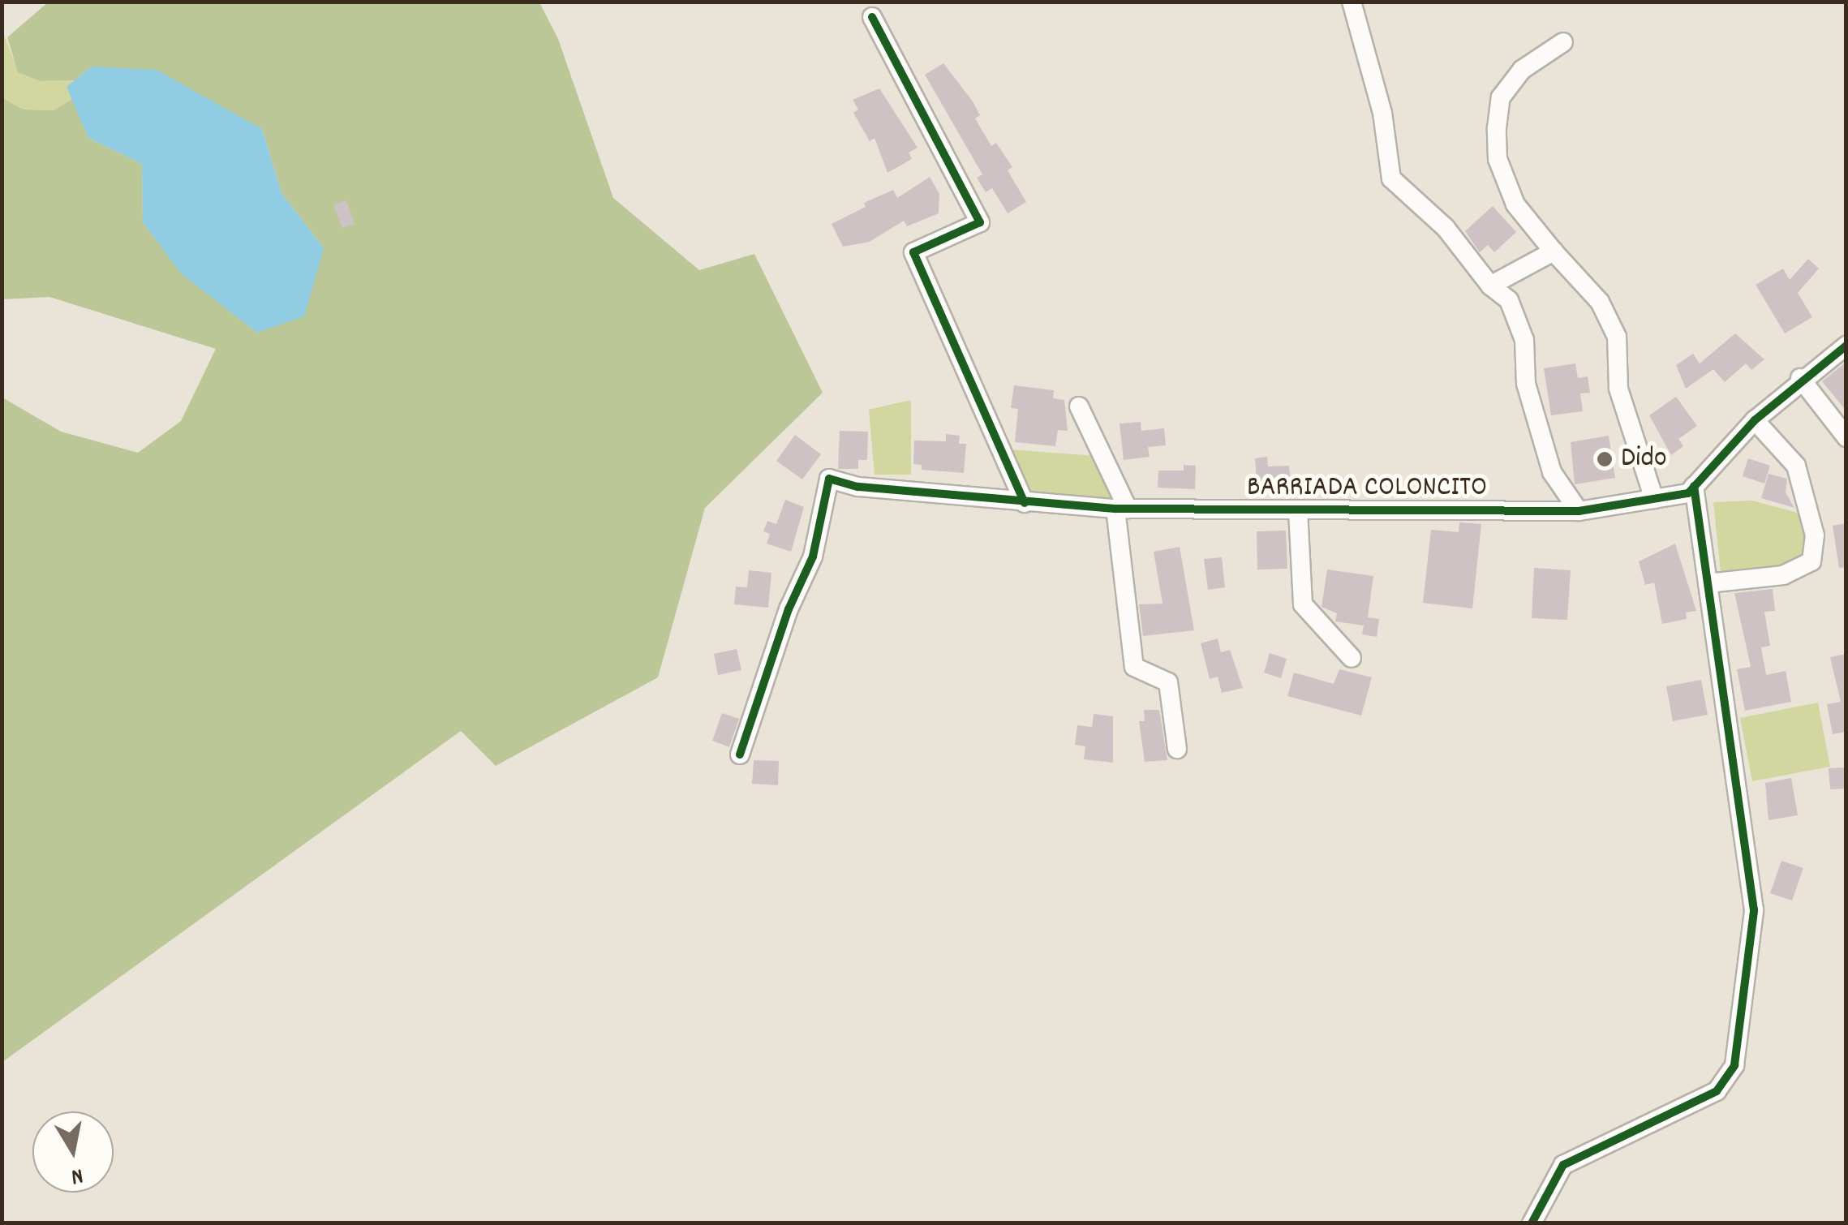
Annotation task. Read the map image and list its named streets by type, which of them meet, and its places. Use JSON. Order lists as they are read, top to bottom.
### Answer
{
  "streets": {
    "street": ["BARRIADA COLONCITO"]
  },
  "places": ["Dido"],
  "north": "bottom"
}
